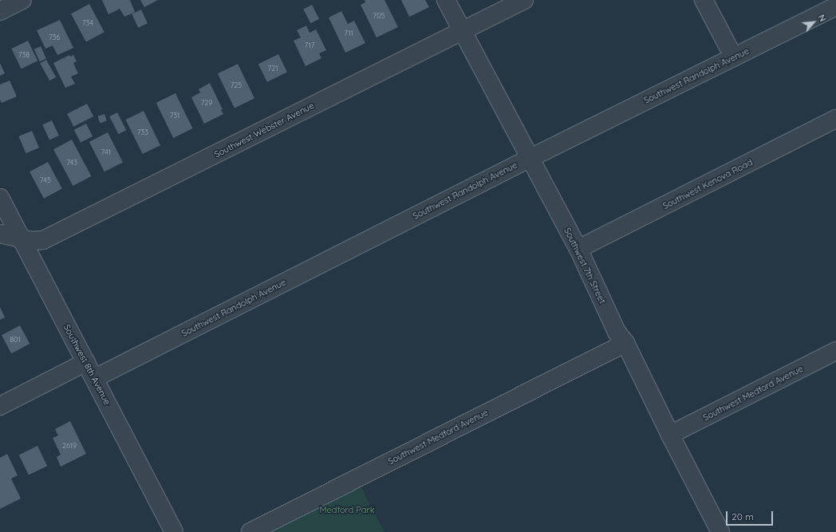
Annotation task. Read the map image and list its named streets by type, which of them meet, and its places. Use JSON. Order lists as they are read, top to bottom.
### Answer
{
  "streets": {
    "street": [
      "Southwest Randolph Avenue",
      "Southwest Webster Avenue",
      "Southwest Kenova Road",
      "Southwest 7th Street",
      "Southwest 8th Avenue",
      "Southwest Medford Avenue"
    ]
  },
  "crossings": [
    ["Southwest Randolph Avenue", "Southwest 7th Street"],
    ["Southwest Randolph Avenue", "Southwest 8th Avenue"],
    ["Southwest Webster Avenue", "Southwest 7th Street"],
    ["Southwest Webster Avenue", "Southwest 8th Avenue"],
    ["Southwest Kenova Road", "Southwest 7th Street"],
    ["Southwest 7th Street", "Southwest Medford Avenue"]
  ],
  "parks": ["Medford Park"],
  "house_numbers": [
    "705",
    "734",
    "711",
    "736",
    "717",
    "738",
    "721",
    "725",
    "729",
    "731",
    "733",
    "741",
    "743",
    "745",
    "801",
    "2619"
  ],
  "scale_bar": "20 m",
  "north": "top right"
}
